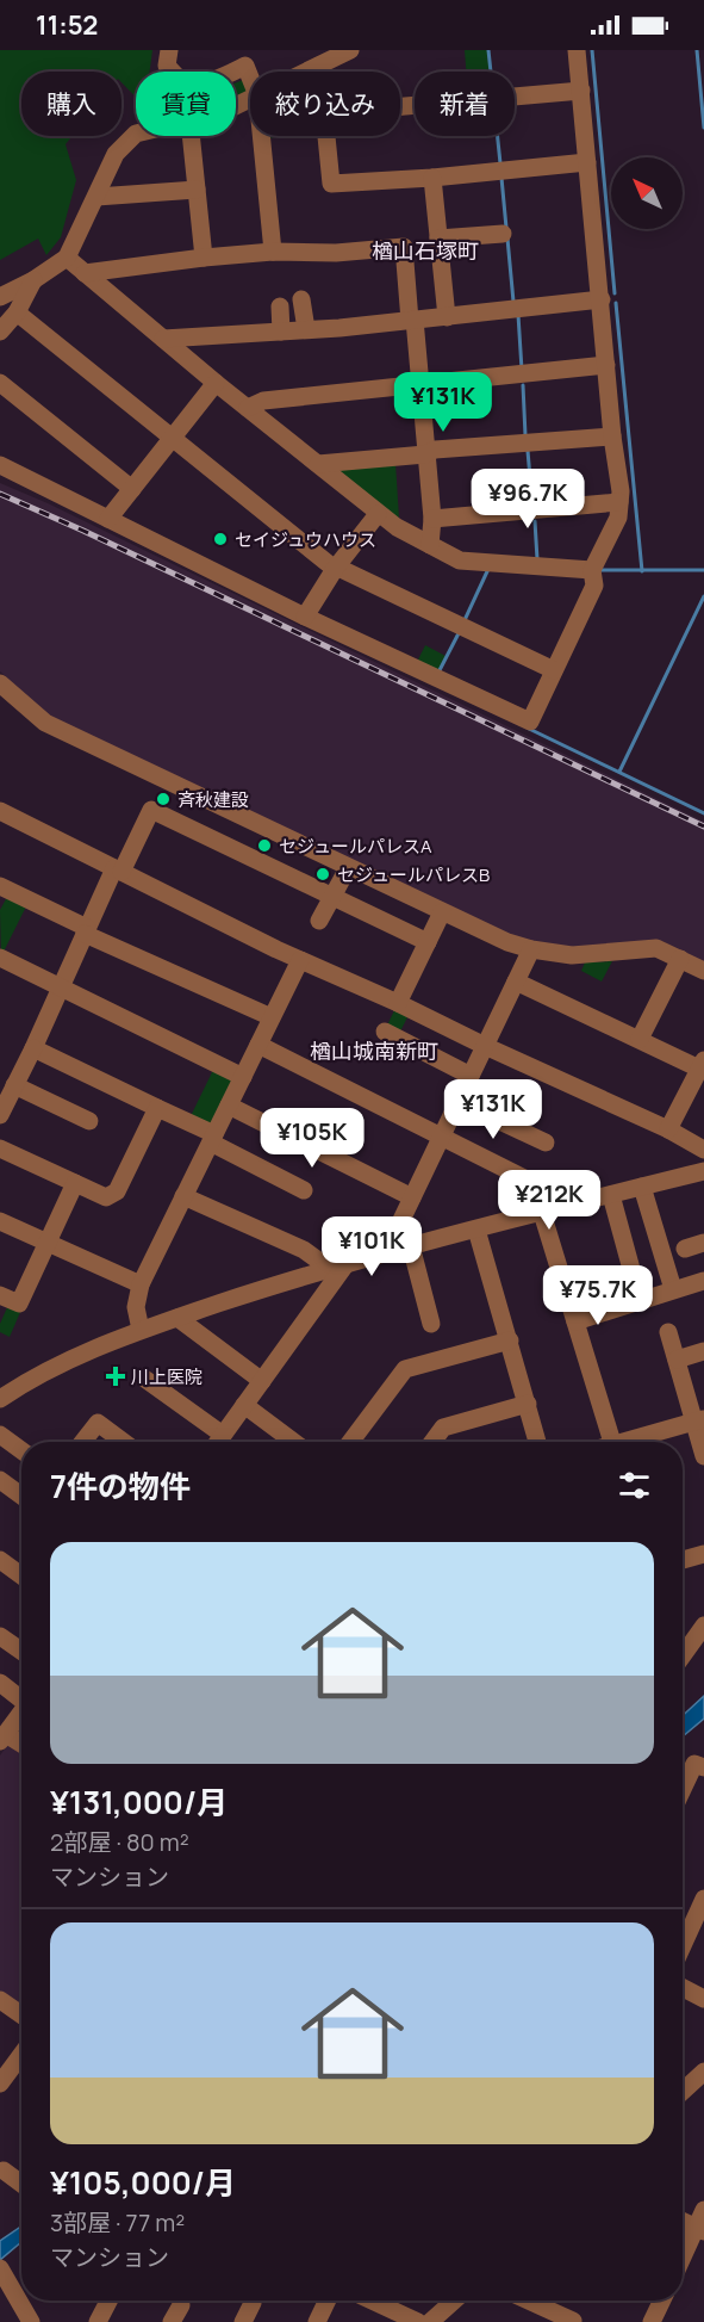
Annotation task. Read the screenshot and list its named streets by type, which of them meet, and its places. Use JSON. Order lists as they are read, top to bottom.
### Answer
{
  "districts": ["楢山石塚町", "楢山城南新町"],
  "places": {
    "other": [
      "セイジュウハウス",
      "斉秋建設",
      "セジュールパレスA",
      "セジュールパレスB"
    ],
    "health": ["川上医院"]
  },
  "north": "top left",
  "page": {
    "status": "11:52",
    "chip": [
      "購入",
      "賃貸",
      "絞り込み",
      "新着"
    ],
    "price": [
      "¥131K",
      "¥96.7K",
      "¥131K",
      "¥105K",
      "¥212K",
      "¥101K",
      "¥75.7K"
    ],
    "heading": "7件の物件",
    "list": [
      {
        "name": "¥131,000/月",
        "note": "2部屋 · 80 m² · マンション"
      },
      {
        "name": "¥105,000/月",
        "note": "3部屋 · 77 m² · マンション"
      }
    ]
  }
}
